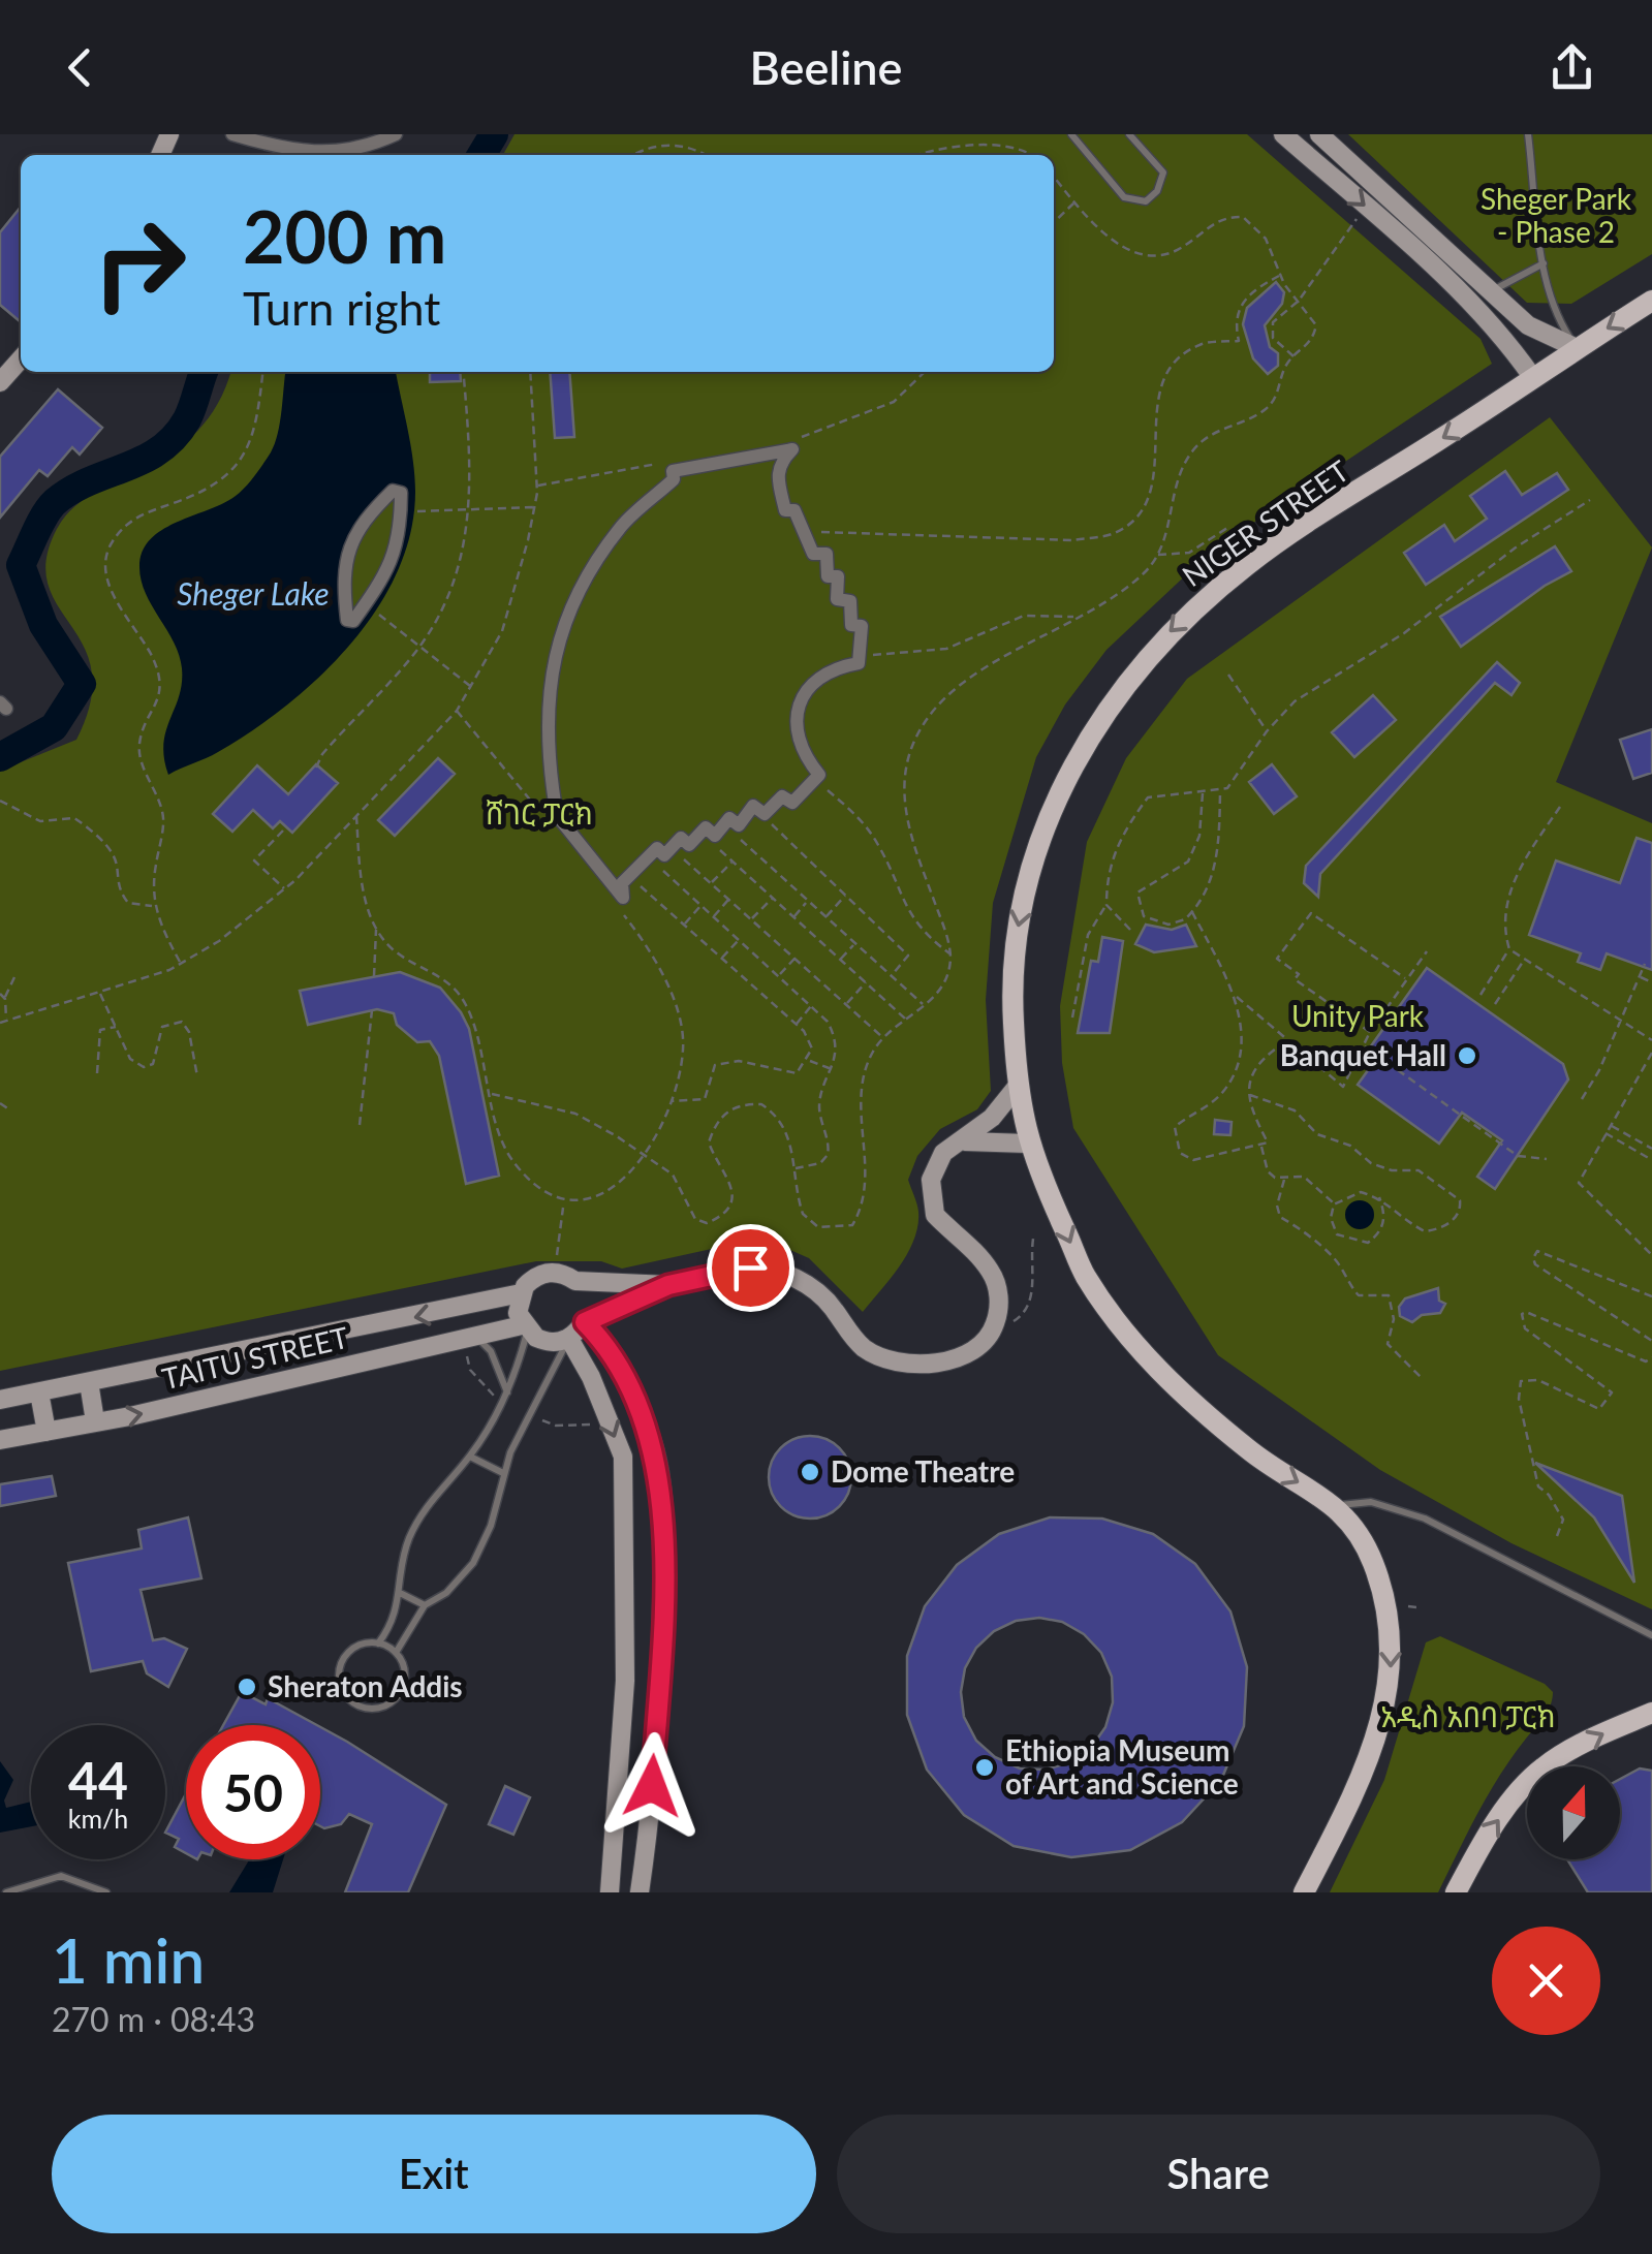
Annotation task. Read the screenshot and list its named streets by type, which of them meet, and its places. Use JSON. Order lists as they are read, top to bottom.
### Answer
{
  "streets": {
    "main road": ["NIGER STREET", "TAITU STREET"]
  },
  "water": ["Sheger Lake"],
  "parks": [
    "Sheger Park - Phase 2",
    "ሸገር ፓርክ",
    "Unity Park",
    "አዲስ አበባ ፓርክ"
  ],
  "places": [
    "Banquet Hall",
    "Dome Theatre",
    "Sheraton Addis",
    "Ethiopia Museum of Art and Science"
  ],
  "north": "top",
  "page": {
    "header": "Beeline",
    "turn": ["200 m", "Turn right"],
    "speed": "44 km/h",
    "limit": "50",
    "heading": ["1 min", "270 m · 08:43"],
    "buttons": ["Exit", "Share"]
  }
}
